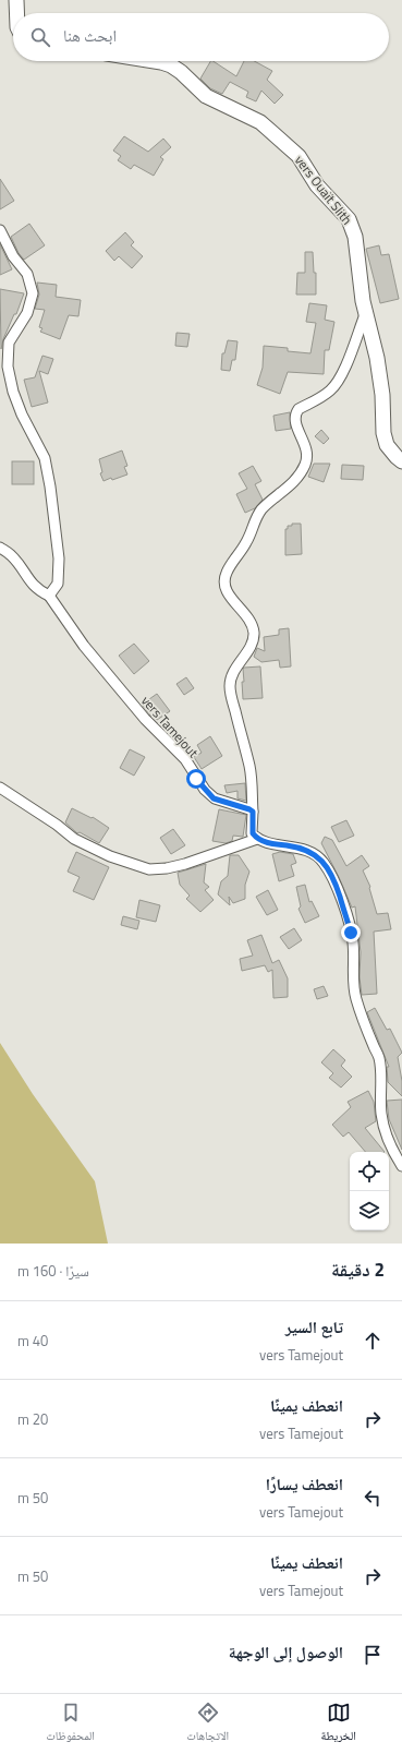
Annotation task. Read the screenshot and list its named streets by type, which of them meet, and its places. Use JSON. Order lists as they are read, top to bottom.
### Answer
{
  "streets": {
    "street": ["vers Ouaït Slith", "vers Tamejout"]
  },
  "page": {
    "search": "ابحث هنا",
    "heading": ["2 دقيقة", "سيرًا · 160 m"],
    "list": [
      ["تابع السير", "vers Tamejout", "40 m"],
      ["انعطف يمينًا", "vers Tamejout", "20 m"],
      ["انعطف يسارًا", "vers Tamejout", "50 m"],
      ["انعطف يمينًا", "vers Tamejout", "50 m"],
      "الوصول إلى الوجهة"
    ],
    "nav": ["الخريطة", "الاتجاهات", "المحفوظات"]
  }
}
